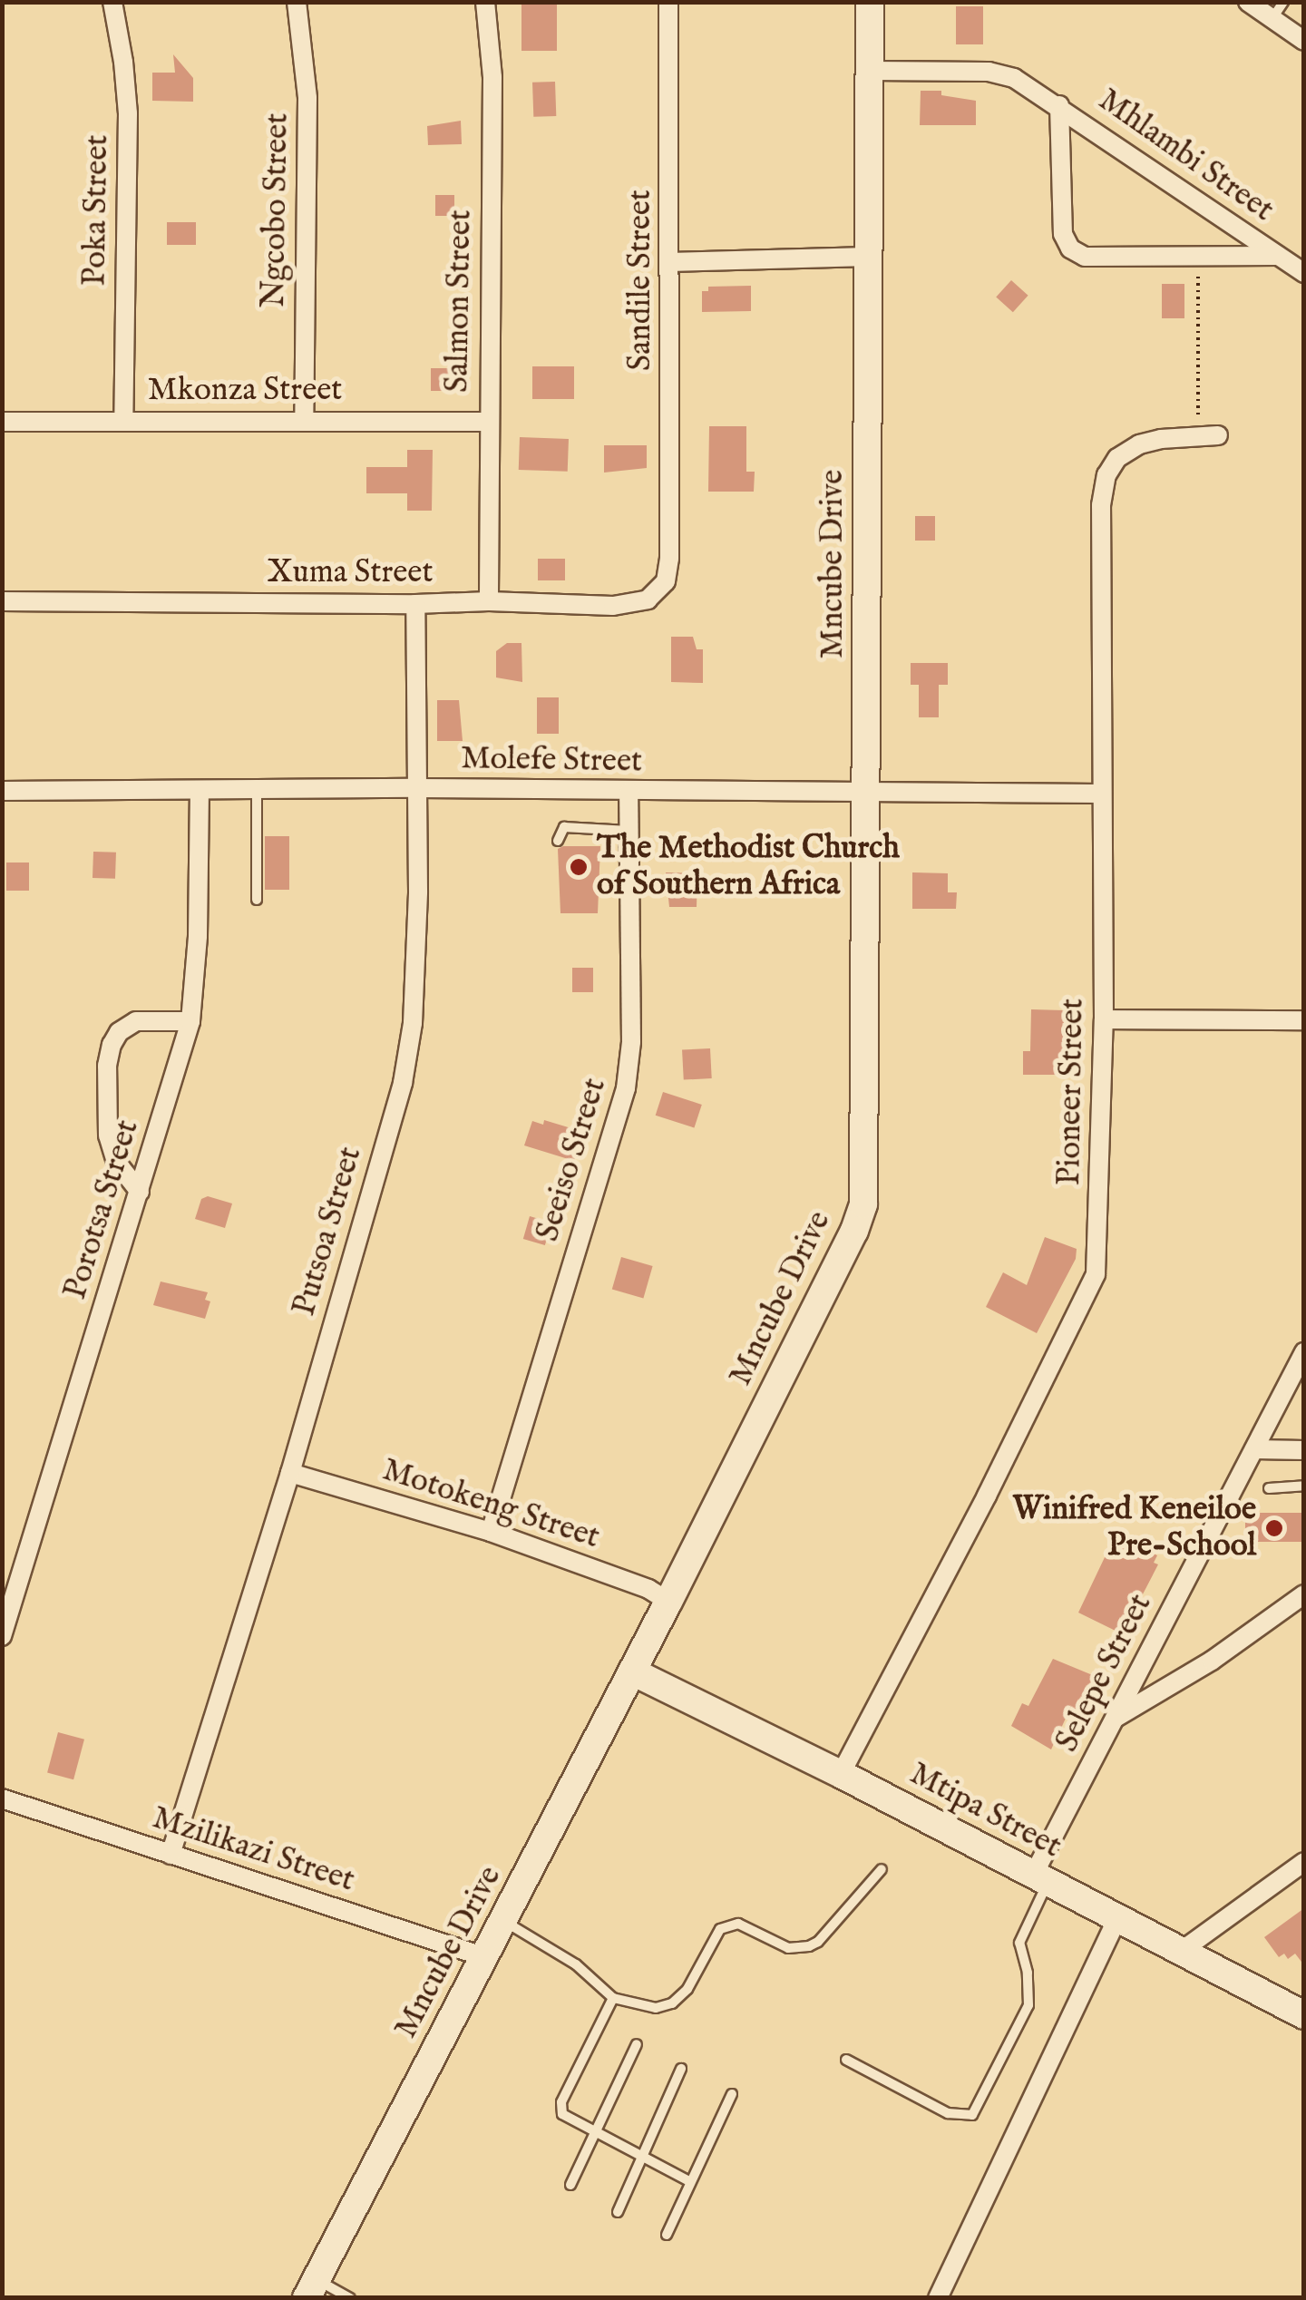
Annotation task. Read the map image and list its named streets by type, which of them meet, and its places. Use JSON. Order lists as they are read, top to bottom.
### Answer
{
  "streets": {
    "street": [
      "Mhlambi Street",
      "Poka Street",
      "Ngcobo Street",
      "Sandile Street",
      "Salmon Street",
      "Mkonza Street",
      "Mncube Drive",
      "Xuma Street",
      "Molefe Street",
      "Pioneer Street",
      "Seeiso Street",
      "Porotsa Street",
      "Putsoa Street",
      "Motokeng Street",
      "Selepe Street",
      "Mtipa Street",
      "Mzilikazi Street"
    ]
  },
  "crossings": [
    ["Mhlambi Street", "Mncube Drive"],
    ["Poka Street", "Mkonza Street"],
    ["Ngcobo Street", "Mkonza Street"],
    ["Sandile Street", "Xuma Street"],
    ["Salmon Street", "Mkonza Street"],
    ["Salmon Street", "Xuma Street"],
    ["Mncube Drive", "Molefe Street"],
    ["Mncube Drive", "Motokeng Street"],
    ["Mncube Drive", "Mtipa Street"],
    ["Mncube Drive", "Mzilikazi Street"],
    ["Xuma Street", "Putsoa Street"],
    ["Molefe Street", "Pioneer Street"],
    ["Molefe Street", "Seeiso Street"],
    ["Molefe Street", "Porotsa Street"],
    ["Molefe Street", "Putsoa Street"],
    ["Pioneer Street", "Mtipa Street"],
    ["Seeiso Street", "Motokeng Street"],
    ["Putsoa Street", "Motokeng Street"],
    ["Putsoa Street", "Mzilikazi Street"],
    ["Selepe Street", "Mtipa Street"]
  ],
  "places": ["The Methodist Church of Southern Africa", "Winifred Keneiloe Pre-School"]
}
